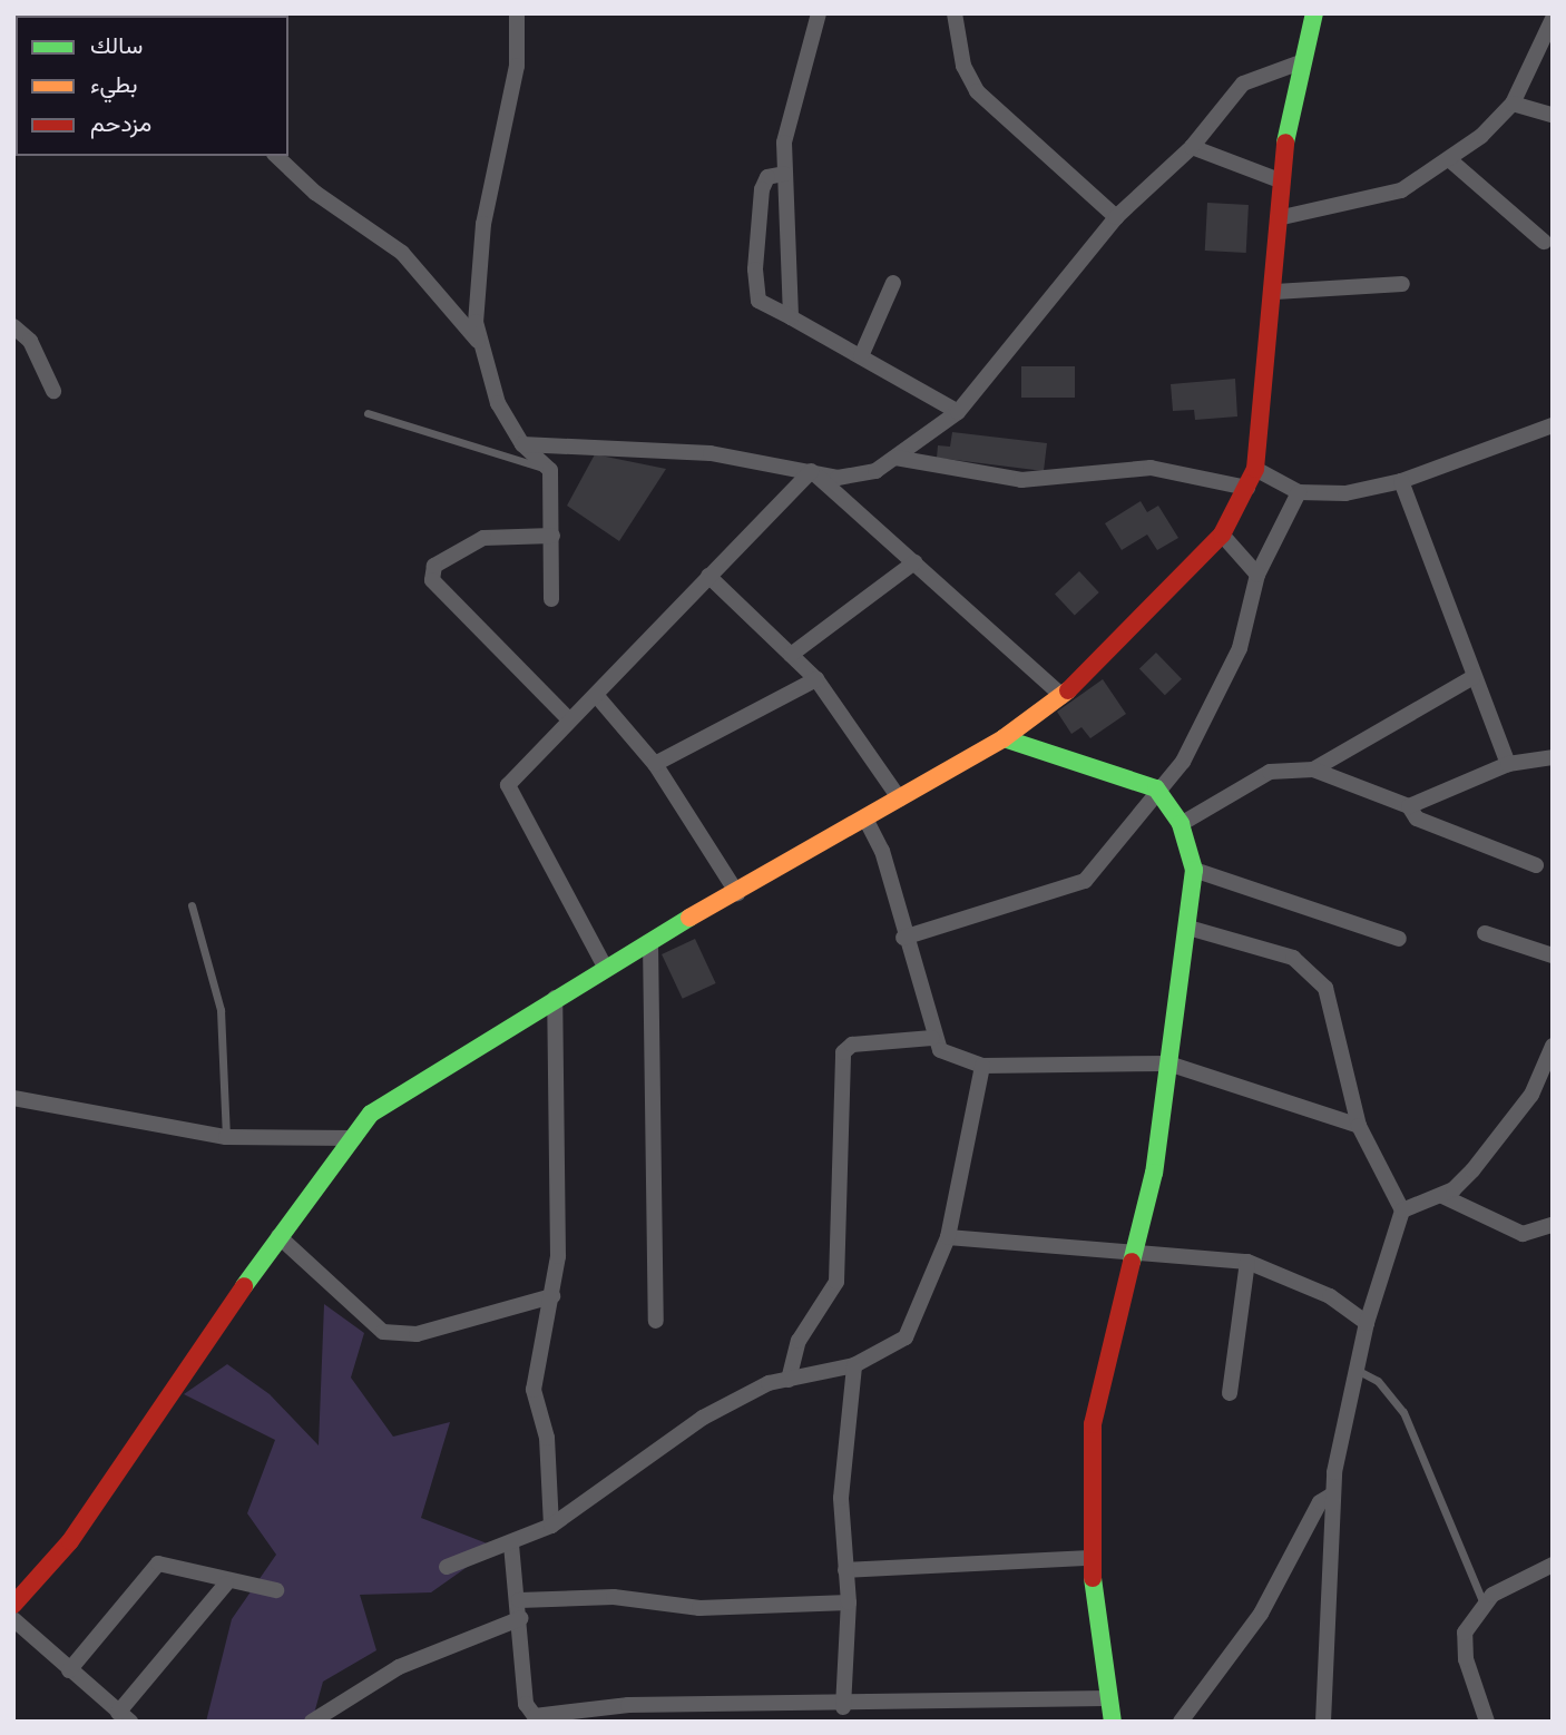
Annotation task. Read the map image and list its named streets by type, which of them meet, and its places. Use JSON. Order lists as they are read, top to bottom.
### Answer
{
  "legend": ["سالك", "بطيء", "مزدحم"]
}
